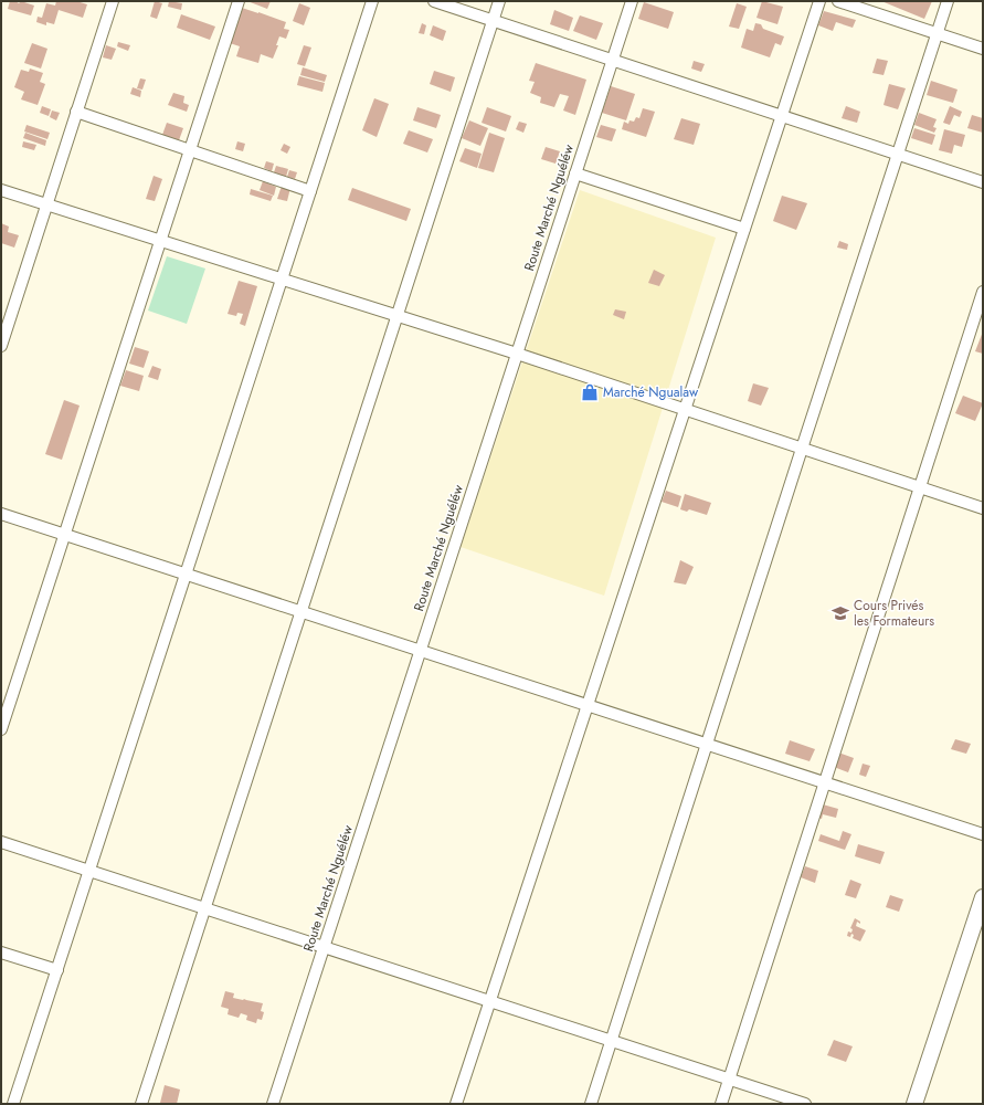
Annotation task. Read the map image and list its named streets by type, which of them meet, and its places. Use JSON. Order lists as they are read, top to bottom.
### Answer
{
  "streets": {
    "street": ["Route Marché Nguéléw"]
  },
  "places": {
    "shop": ["Marché Ngualaw"],
    "school or university": ["Cours Privés les Formateurs"]
  }
}
